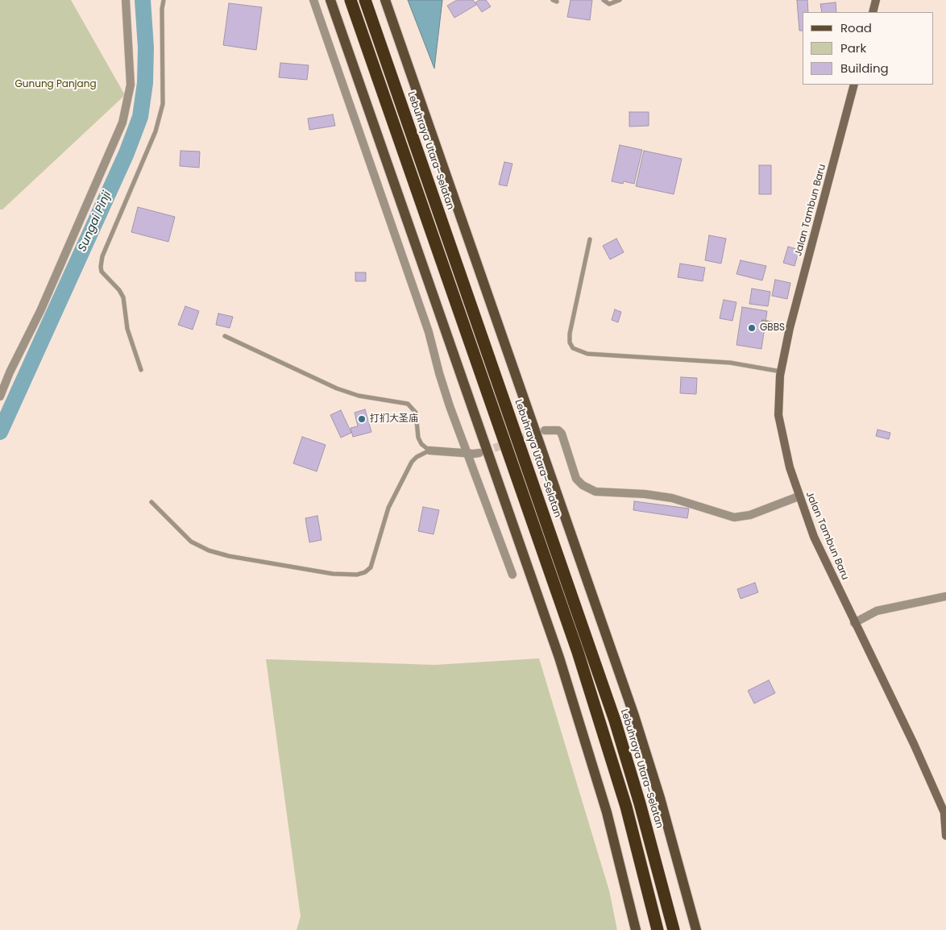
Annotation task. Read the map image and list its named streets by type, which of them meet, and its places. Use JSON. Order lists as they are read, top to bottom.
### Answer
{
  "streets": {
    "highway": ["Lebuhraya Utara–Selatan"],
    "main road": ["Jalan Tambun Baru"]
  },
  "water": ["Sungai Pinji"],
  "parks": ["Gunung Panjang"],
  "places": ["GBBS", "打扪大圣庙"],
  "legend": ["Road", "Park", "Building"]
}
